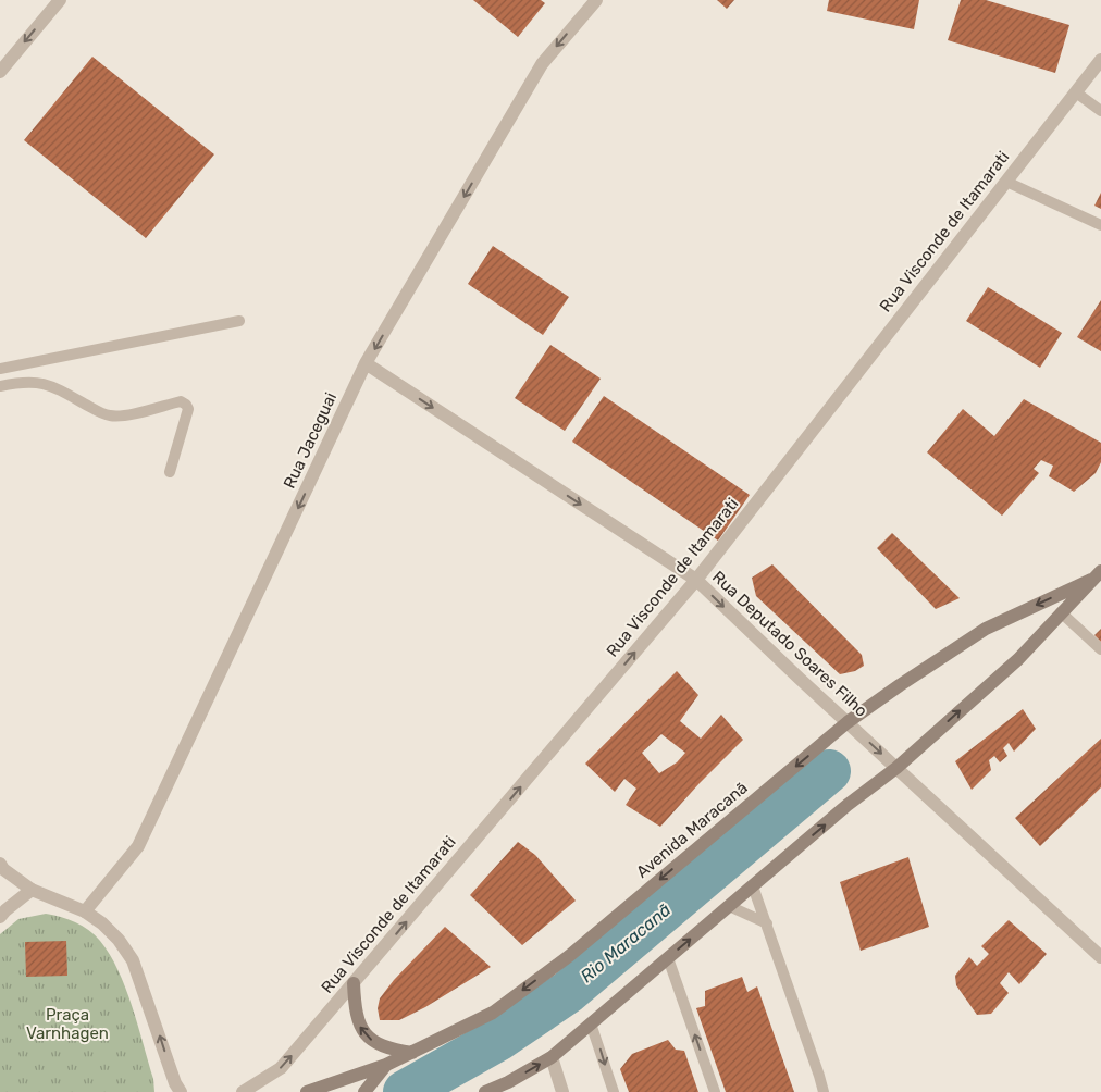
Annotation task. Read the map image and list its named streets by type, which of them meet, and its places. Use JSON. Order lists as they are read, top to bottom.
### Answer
{
  "streets": {
    "main road": ["Avenida Maracanã"],
    "street": ["Rua Visconde de Itamarati", "Rua Jaceguai", "Rua Deputado Soares Filho"]
  },
  "crossings": [
    ["Rua Visconde de Itamarati", "Rua Deputado Soares Filho"],
    ["Rua Jaceguai", "Rua Deputado Soares Filho"],
    ["Rua Deputado Soares Filho", "Avenida Maracanã"]
  ],
  "one_way": ["Rua Visconde de Itamarati", "Rua Jaceguai", "Rua Deputado Soares Filho"],
  "water": ["Rio Maracanã"],
  "parks": ["Praça Varnhagen"]
}
